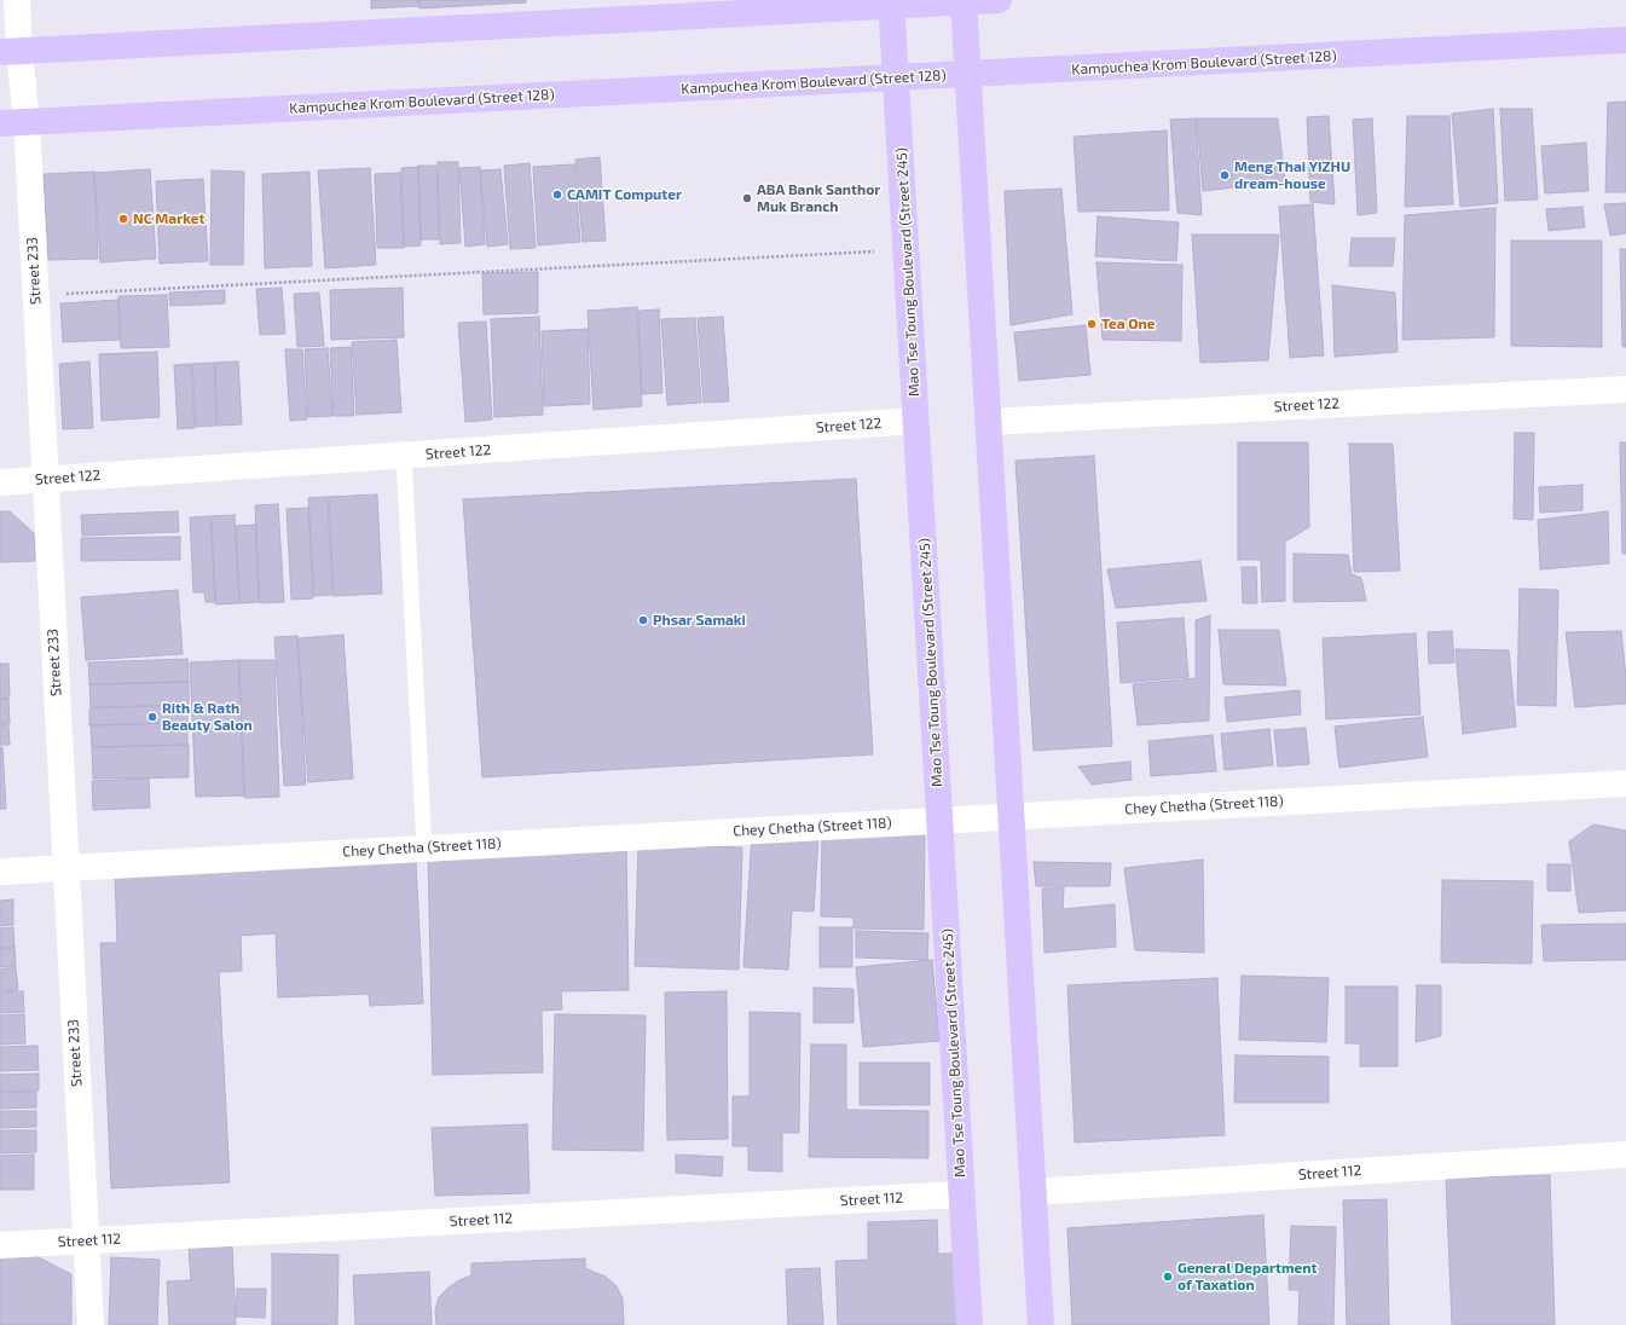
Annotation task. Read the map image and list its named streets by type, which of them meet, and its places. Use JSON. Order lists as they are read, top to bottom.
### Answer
{
  "streets": {
    "main road": ["Kampuchea Krom Boulevard (Street 128)", "Mao Tse Toung Boulevard (Street 245)"],
    "street": [
      "Street 233",
      "Street 122",
      "Chey Chetha (Street 118)",
      "Street 112"
    ]
  },
  "crossings": [
    ["Kampuchea Krom Boulevard (Street 128)", "Street 233"],
    ["Kampuchea Krom Boulevard (Street 128)", "Mao Tse Toung Boulevard (Street 245)"],
    ["Street 233", "Street 122"],
    ["Street 233", "Chey Chetha (Street 118)"],
    ["Street 233", "Street 112"],
    ["Mao Tse Toung Boulevard (Street 245)", "Street 122"],
    ["Mao Tse Toung Boulevard (Street 245)", "Chey Chetha (Street 118)"],
    ["Mao Tse Toung Boulevard (Street 245)", "Street 112"]
  ],
  "places": [
    "Meng Thai YIZHU dream-house",
    "CAMIT Computer",
    "ABA Bank Santhor Muk Branch",
    "NC Market",
    "Tea One",
    "Phsar Samaki",
    "Rith & Rath Beauty Salon",
    "General Department of Taxation"
  ]
}
